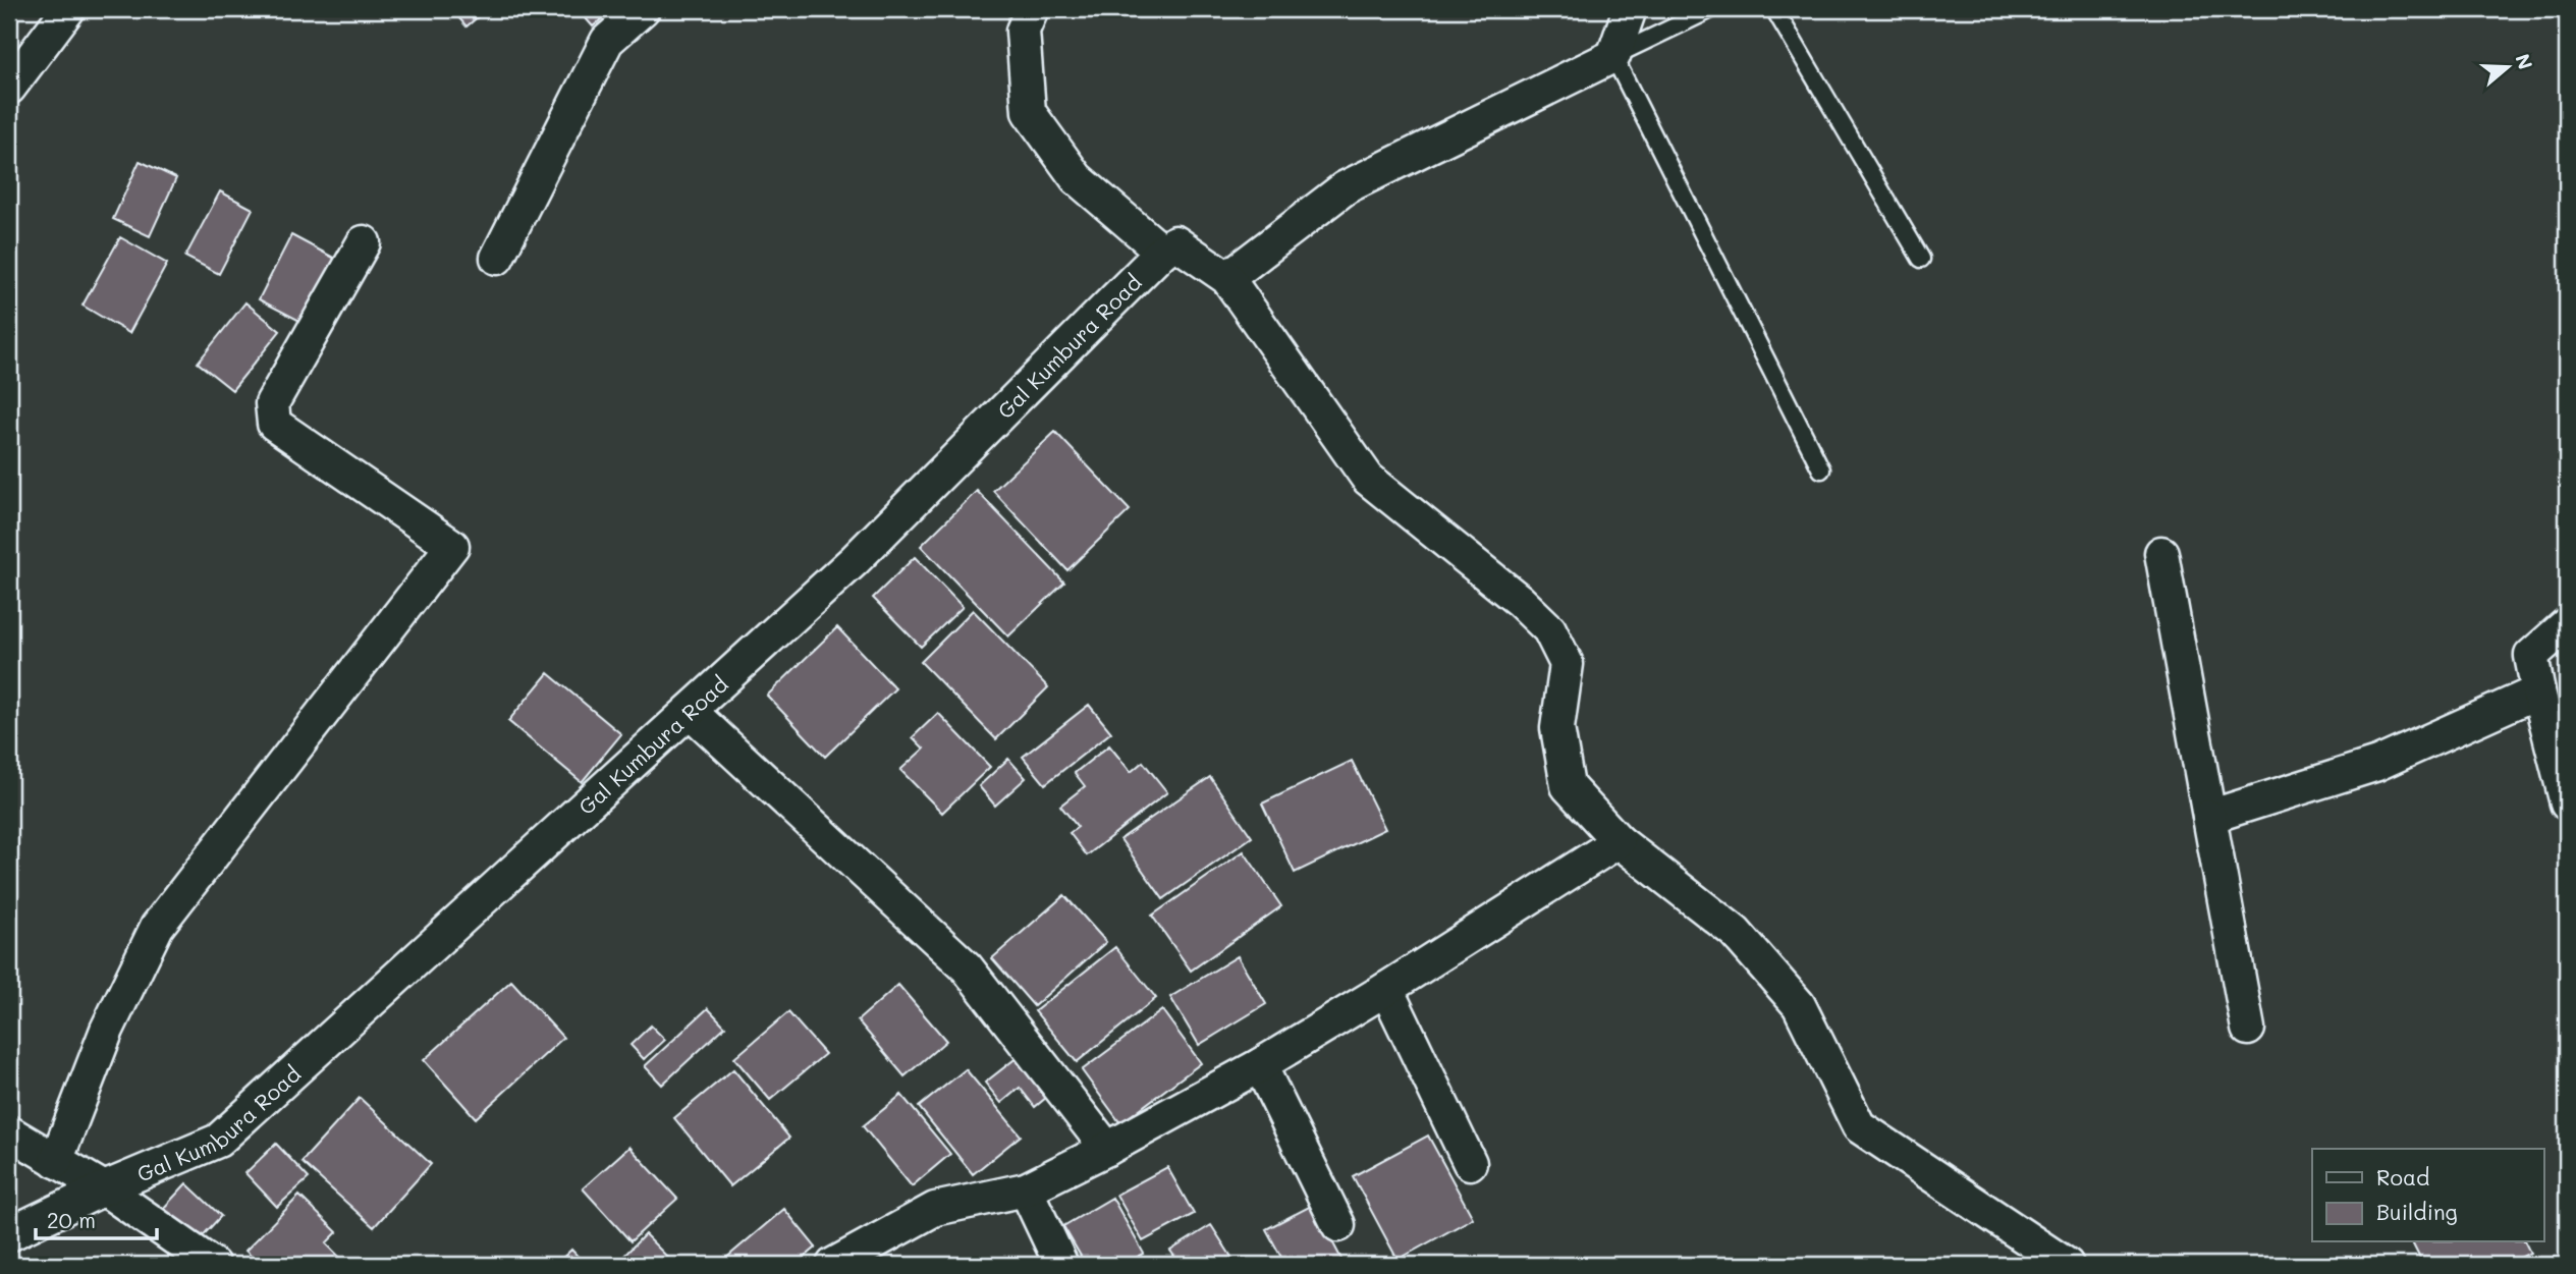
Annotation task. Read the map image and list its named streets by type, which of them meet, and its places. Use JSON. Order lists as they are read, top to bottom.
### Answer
{
  "streets": {
    "street": ["Gal Kumbura Road"]
  },
  "legend": ["Road", "Building"],
  "scale_bar": "20 m",
  "north": "right"
}
